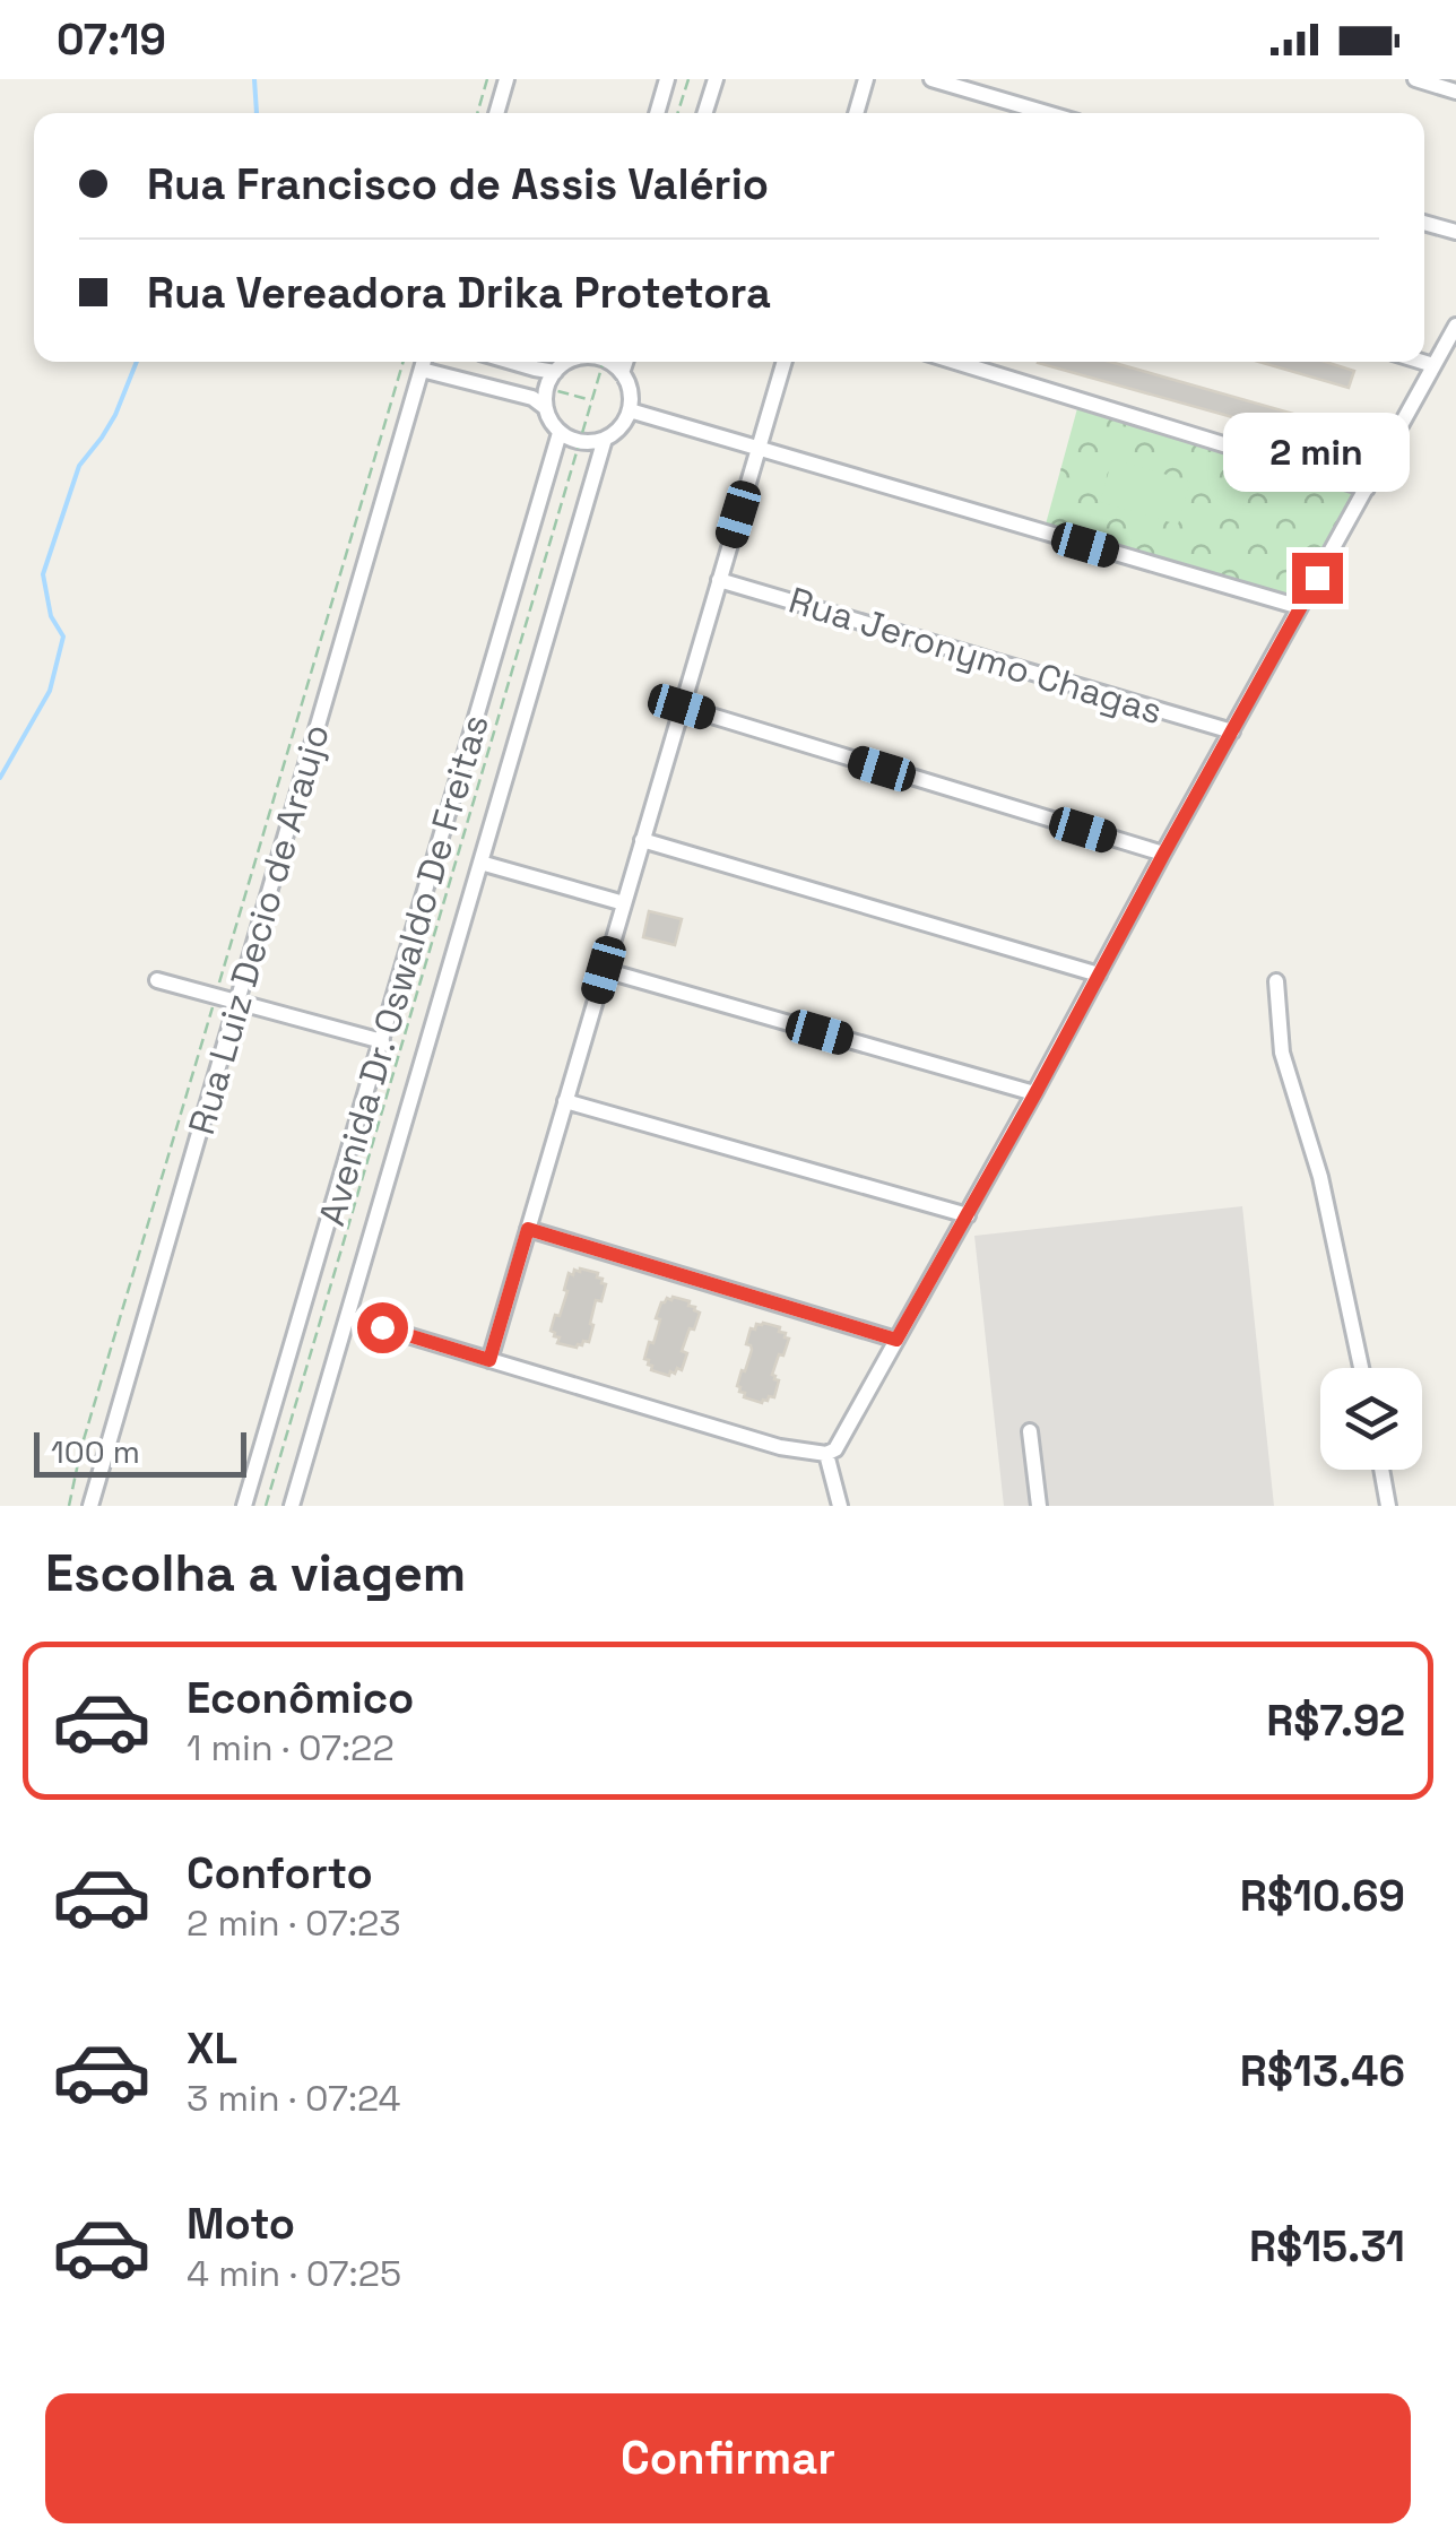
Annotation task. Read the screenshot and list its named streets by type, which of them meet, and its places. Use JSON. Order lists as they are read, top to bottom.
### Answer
{
  "streets": {
    "street": ["Rua Jeronymo Chagas", "Rua Luiz Decio de Araujo", "Avenida Dr. Oswaldo De Freitas"]
  },
  "scale_bar": "100 m",
  "page": {
    "status": "07:19",
    "banner": ["Rua Francisco de Assis Valério", "Rua Vereadora Drika Protetora"],
    "bubble": "2 min",
    "scale": "100 m",
    "heading": "Escolha a viagem",
    "list": [
      {
        "name": "Econômico",
        "note": "1 min · 07:22",
        "value": "R$7.92"
      },
      {
        "name": "Conforto",
        "note": "2 min · 07:23",
        "value": "R$10.69"
      },
      {
        "name": "XL",
        "note": "3 min · 07:24",
        "value": "R$13.46"
      },
      {
        "name": "Moto",
        "note": "4 min · 07:25",
        "value": "R$15.31"
      }
    ],
    "buttons": "Confirmar"
  }
}
